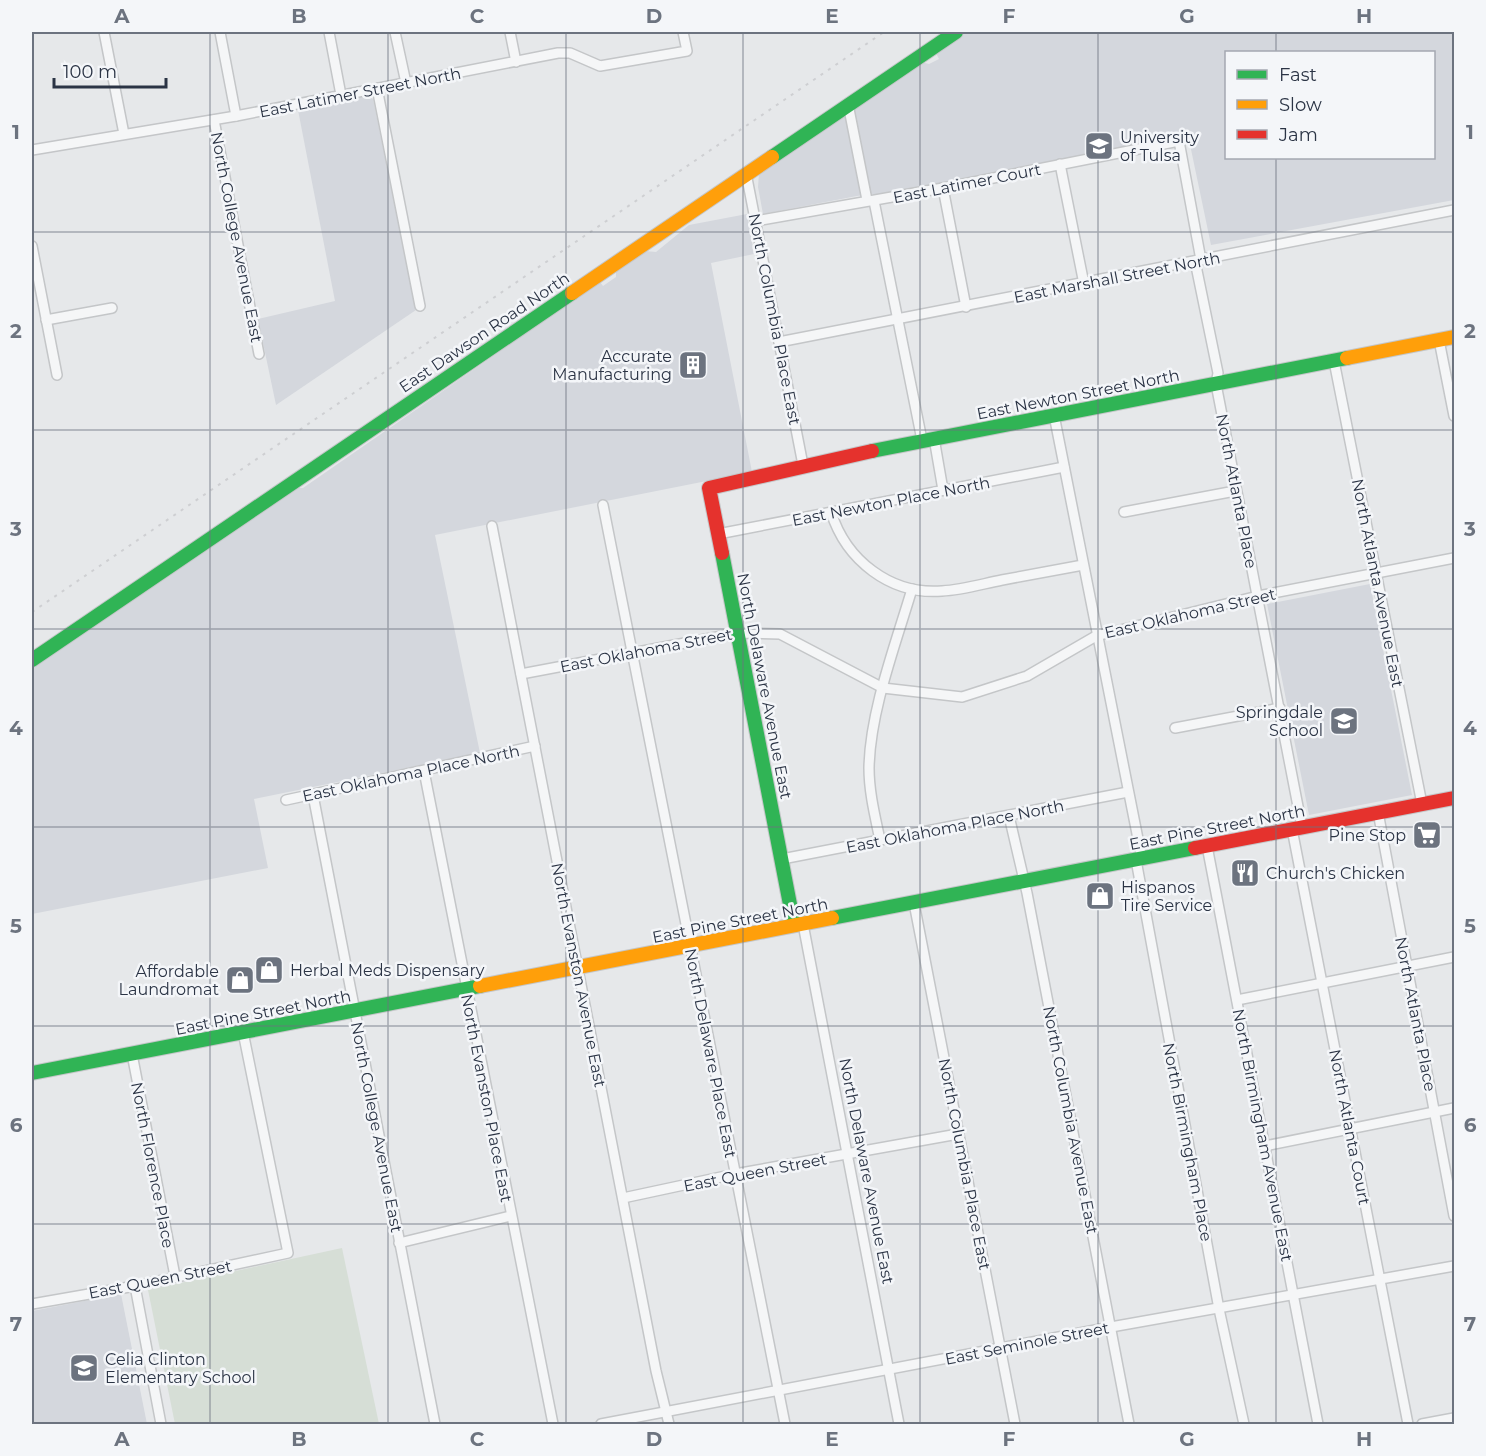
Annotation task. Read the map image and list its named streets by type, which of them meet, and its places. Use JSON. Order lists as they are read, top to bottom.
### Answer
{
  "streets": {
    "street": [
      "East Latimer Street North",
      "East Latimer Court",
      "North College Avenue East",
      "East Marshall Street North",
      "North Columbia Place East",
      "East Dawson Road North",
      "East Newton Street North",
      "North Atlanta Place",
      "East Newton Place North",
      "North Atlanta Avenue East",
      "East Oklahoma Street",
      "North Delaware Avenue East",
      "East Oklahoma Place North",
      "East Pine Street North",
      "North Evanston Avenue East",
      "North Delaware Place East",
      "North Evanston Place East",
      "North Columbia Avenue East",
      "North Atlanta Court",
      "North Birmingham Avenue East",
      "North Birmingham Place",
      "North Florence Place",
      "East Queen Street",
      "East Seminole Street"
    ]
  },
  "crossings": [
    ["East Latimer Street North", "North College Avenue East"],
    ["East Latimer Court", "North Columbia Place East"],
    ["East Latimer Court", "North Atlanta Place"],
    ["North College Avenue East", "East Oklahoma Place North"],
    ["North College Avenue East", "East Pine Street North"],
    ["East Marshall Street North", "North Columbia Place East"],
    ["East Marshall Street North", "North Atlanta Place"],
    ["North Columbia Place East", "East Dawson Road North"],
    ["North Columbia Place East", "East Newton Street North"],
    ["North Columbia Place East", "East Pine Street North"],
    ["North Columbia Place East", "East Queen Street"],
    ["North Columbia Place East", "East Seminole Street"],
    ["East Newton Street North", "North Atlanta Place"],
    ["East Newton Street North", "North Atlanta Avenue East"],
    ["East Newton Street North", "North Delaware Avenue East"],
    ["East Newton Street North", "North Birmingham Place"],
    ["North Atlanta Place", "East Oklahoma Street"],
    ["North Atlanta Place", "East Pine Street North"],
    ["North Atlanta Place", "North Atlanta Court"],
    ["East Newton Place North", "North Delaware Avenue East"],
    ["East Newton Place North", "North Birmingham Place"],
    ["North Atlanta Avenue East", "East Oklahoma Street"],
    ["North Atlanta Avenue East", "East Pine Street North"],
    ["East Oklahoma Street", "North Delaware Avenue East"],
    ["East Oklahoma Street", "North Evanston Avenue East"],
    ["East Oklahoma Street", "North Delaware Place East"],
    ["East Oklahoma Street", "North Birmingham Place"],
    ["North Delaware Avenue East", "East Oklahoma Place North"],
    ["North Delaware Avenue East", "East Pine Street North"],
    ["North Delaware Avenue East", "East Queen Street"],
    ["North Delaware Avenue East", "East Seminole Street"],
    ["East Oklahoma Place North", "North Evanston Avenue East"],
    ["East Oklahoma Place North", "North Evanston Place East"],
    ["East Oklahoma Place North", "North Columbia Avenue East"],
    ["East Oklahoma Place North", "North Birmingham Place"],
    ["East Pine Street North", "North Evanston Avenue East"],
    ["East Pine Street North", "North Delaware Place East"],
    ["East Pine Street North", "North Evanston Place East"],
    ["East Pine Street North", "North Columbia Avenue East"],
    ["East Pine Street North", "North Atlanta Court"],
    ["East Pine Street North", "North Birmingham Avenue East"],
    ["East Pine Street North", "North Birmingham Place"],
    ["East Pine Street North", "North Florence Place"],
    ["East Pine Street North", "East Queen Street"],
    ["North Evanston Avenue East", "East Queen Street"],
    ["North Evanston Avenue East", "East Seminole Street"],
    ["North Delaware Place East", "East Queen Street"],
    ["North Delaware Place East", "East Seminole Street"],
    ["North Columbia Avenue East", "East Seminole Street"],
    ["North Atlanta Court", "East Seminole Street"],
    ["North Birmingham Avenue East", "East Seminole Street"],
    ["North Birmingham Place", "East Seminole Street"],
    ["North Florence Place", "East Queen Street"]
  ],
  "places": {
    "school or university": ["University of Tulsa", "Springdale School", "Celia Clinton Elementary School"],
    "building": ["Accurate Manufacturing"],
    "supermarket": ["Pine Stop"],
    "restaurant": ["Church's Chicken"],
    "shop": ["Hispanos Tire Service", "Herbal Meds Dispensary", "Affordable Laundromat"]
  },
  "legend": ["Fast", "Slow", "Jam"],
  "scale_bar": "100 m",
  "grid": {
    "columns": [
      "A",
      "B",
      "C",
      "D",
      "E",
      "F",
      "G",
      "H"
    ],
    "rows": [
      "1",
      "2",
      "3",
      "4",
      "5",
      "6",
      "7"
    ]
  }
}
